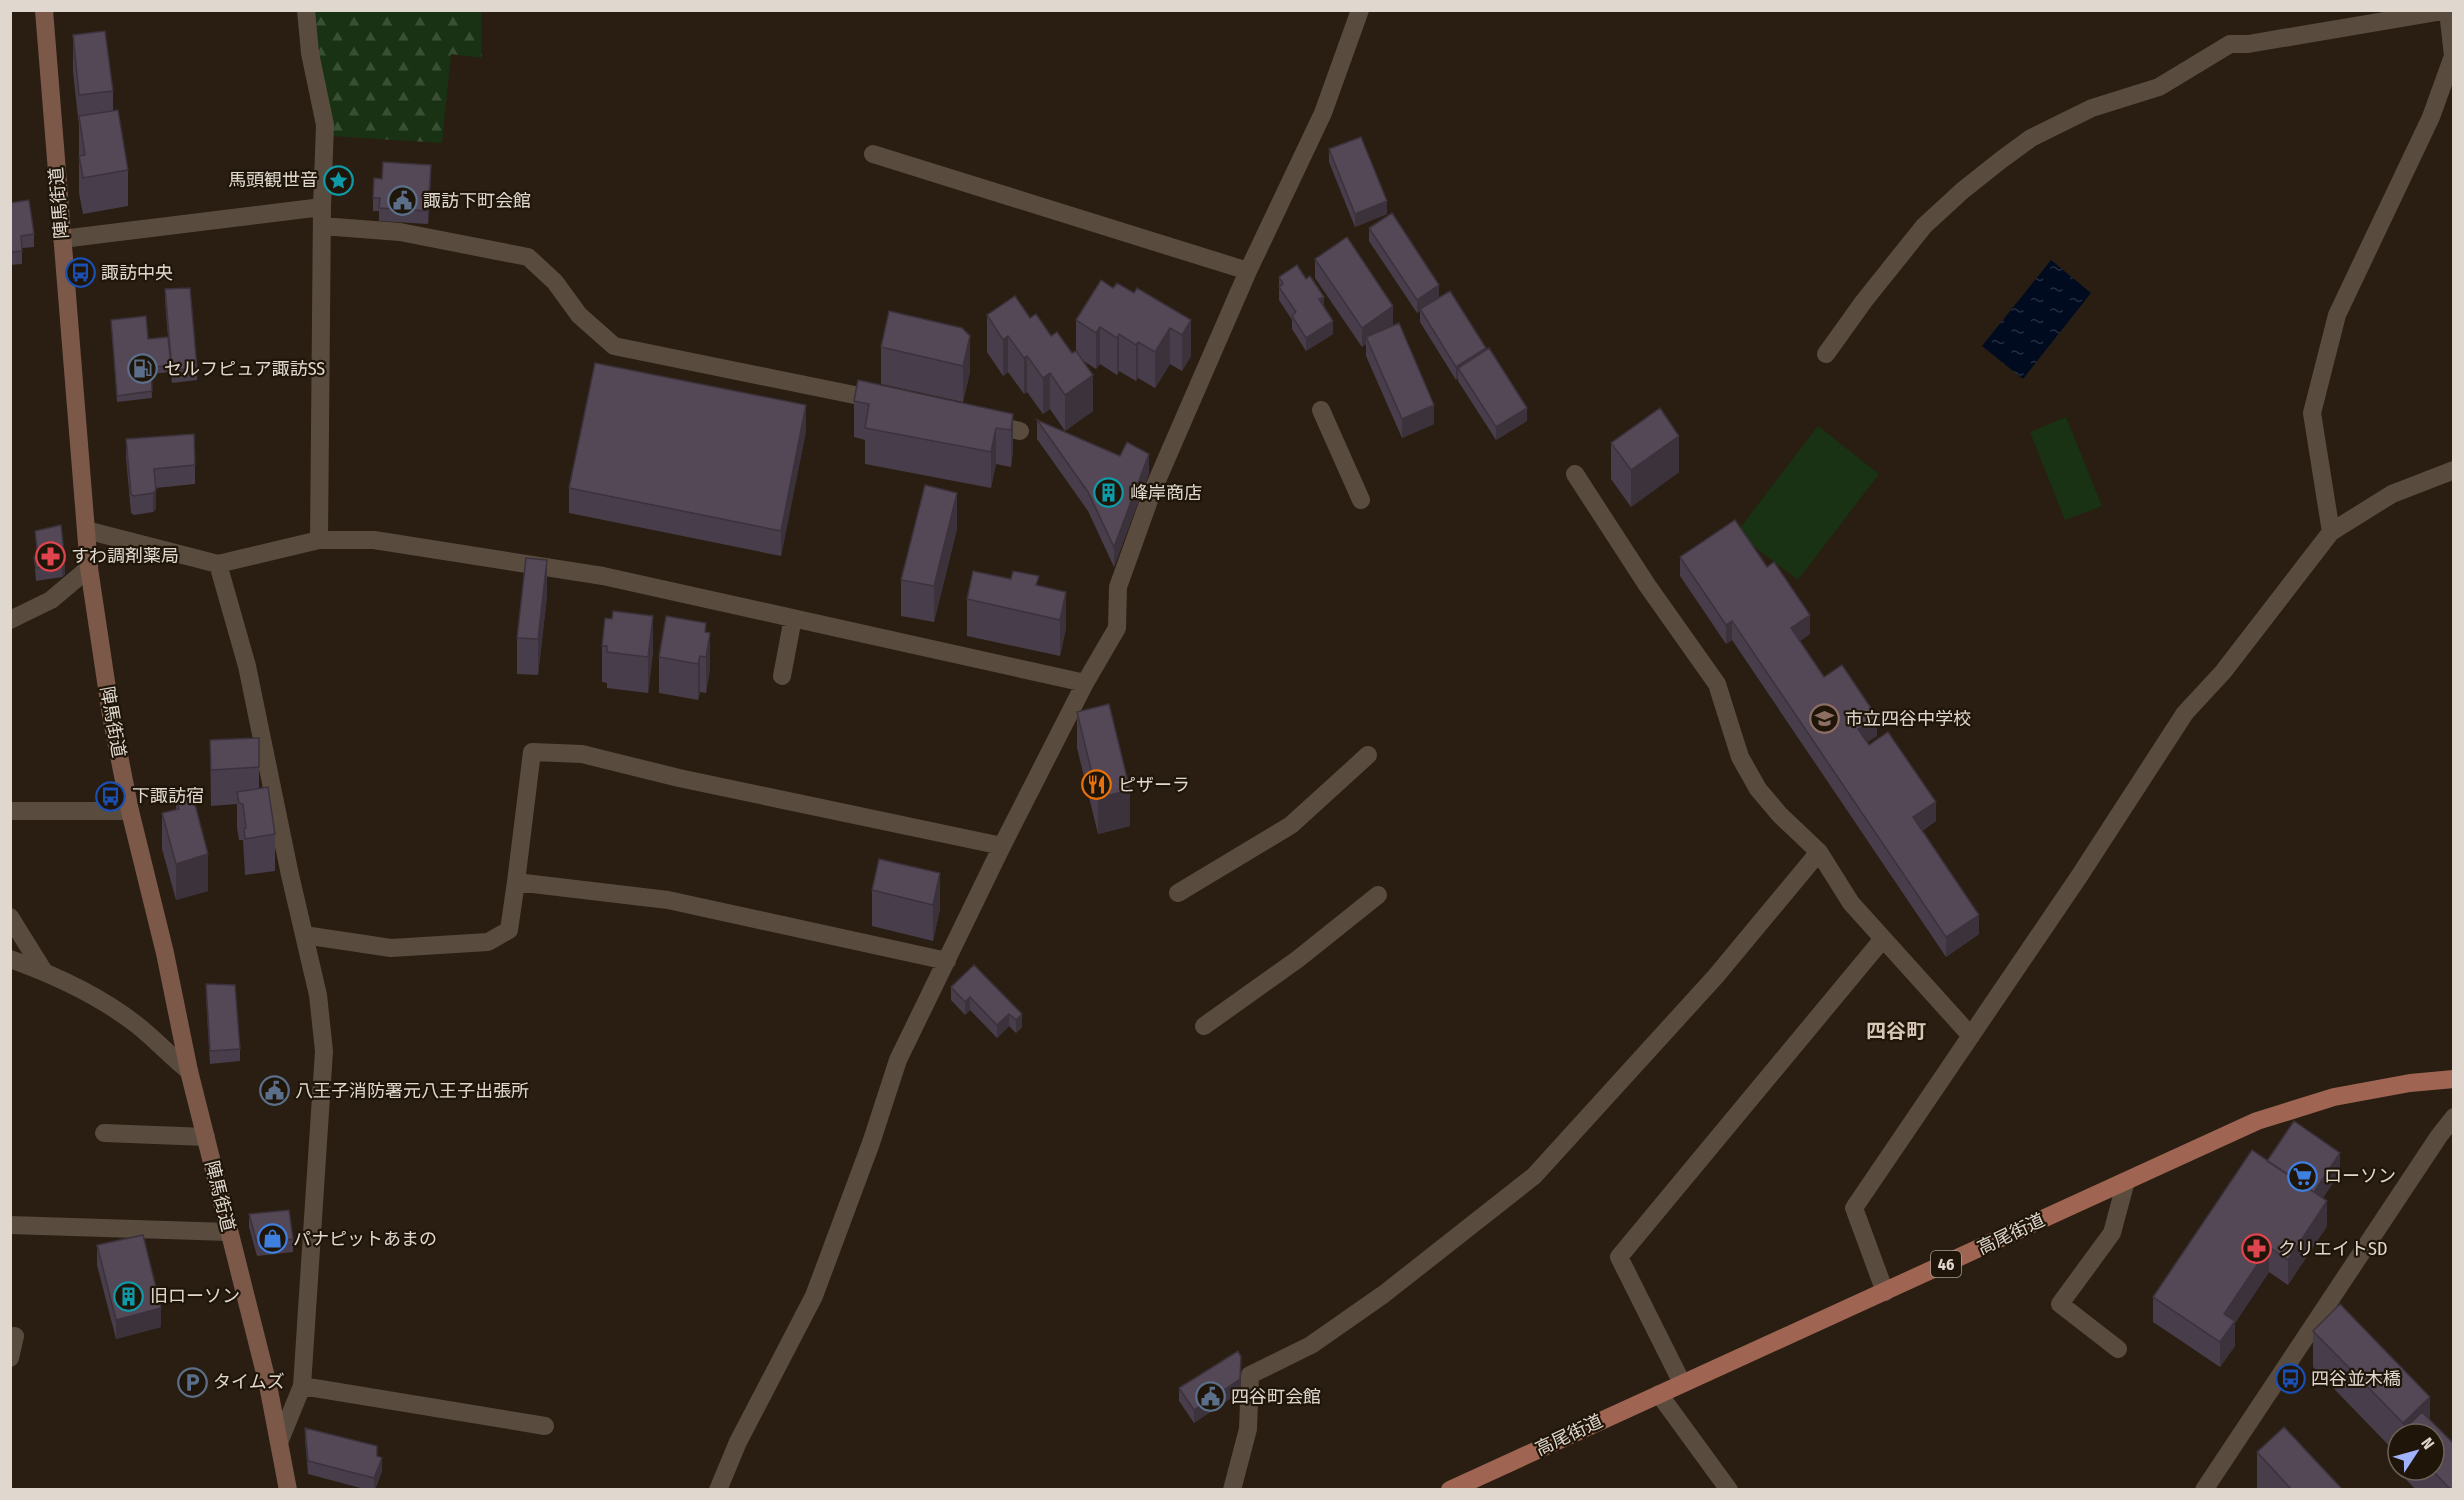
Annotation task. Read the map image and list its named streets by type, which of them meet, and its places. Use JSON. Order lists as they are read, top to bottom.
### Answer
{
  "streets": {
    "main road": ["陣馬街道", "高尾街道", "46"]
  },
  "districts": ["四谷町"],
  "places": {
    "place": ["馬頭観世音"],
    "public building": ["諏訪下町会館", "八王子消防署元八王子出張所", "四谷町会館"],
    "bus stop": ["諏訪中央", "下諏訪宿", "四谷並木橋"],
    "fuel station": ["セルフピュア諏訪SS"],
    "building": ["峰岸商店", "旧ローソン"],
    "pharmacy": ["すわ調剤薬局", "クリエイトSD"],
    "school or university": ["市立四谷中学校"],
    "restaurant": ["ピザーラ"],
    "supermarket": ["ローソン"],
    "shop": ["パナピットあまの"],
    "parking": ["タイムズ"]
  },
  "north": "top right"
}
